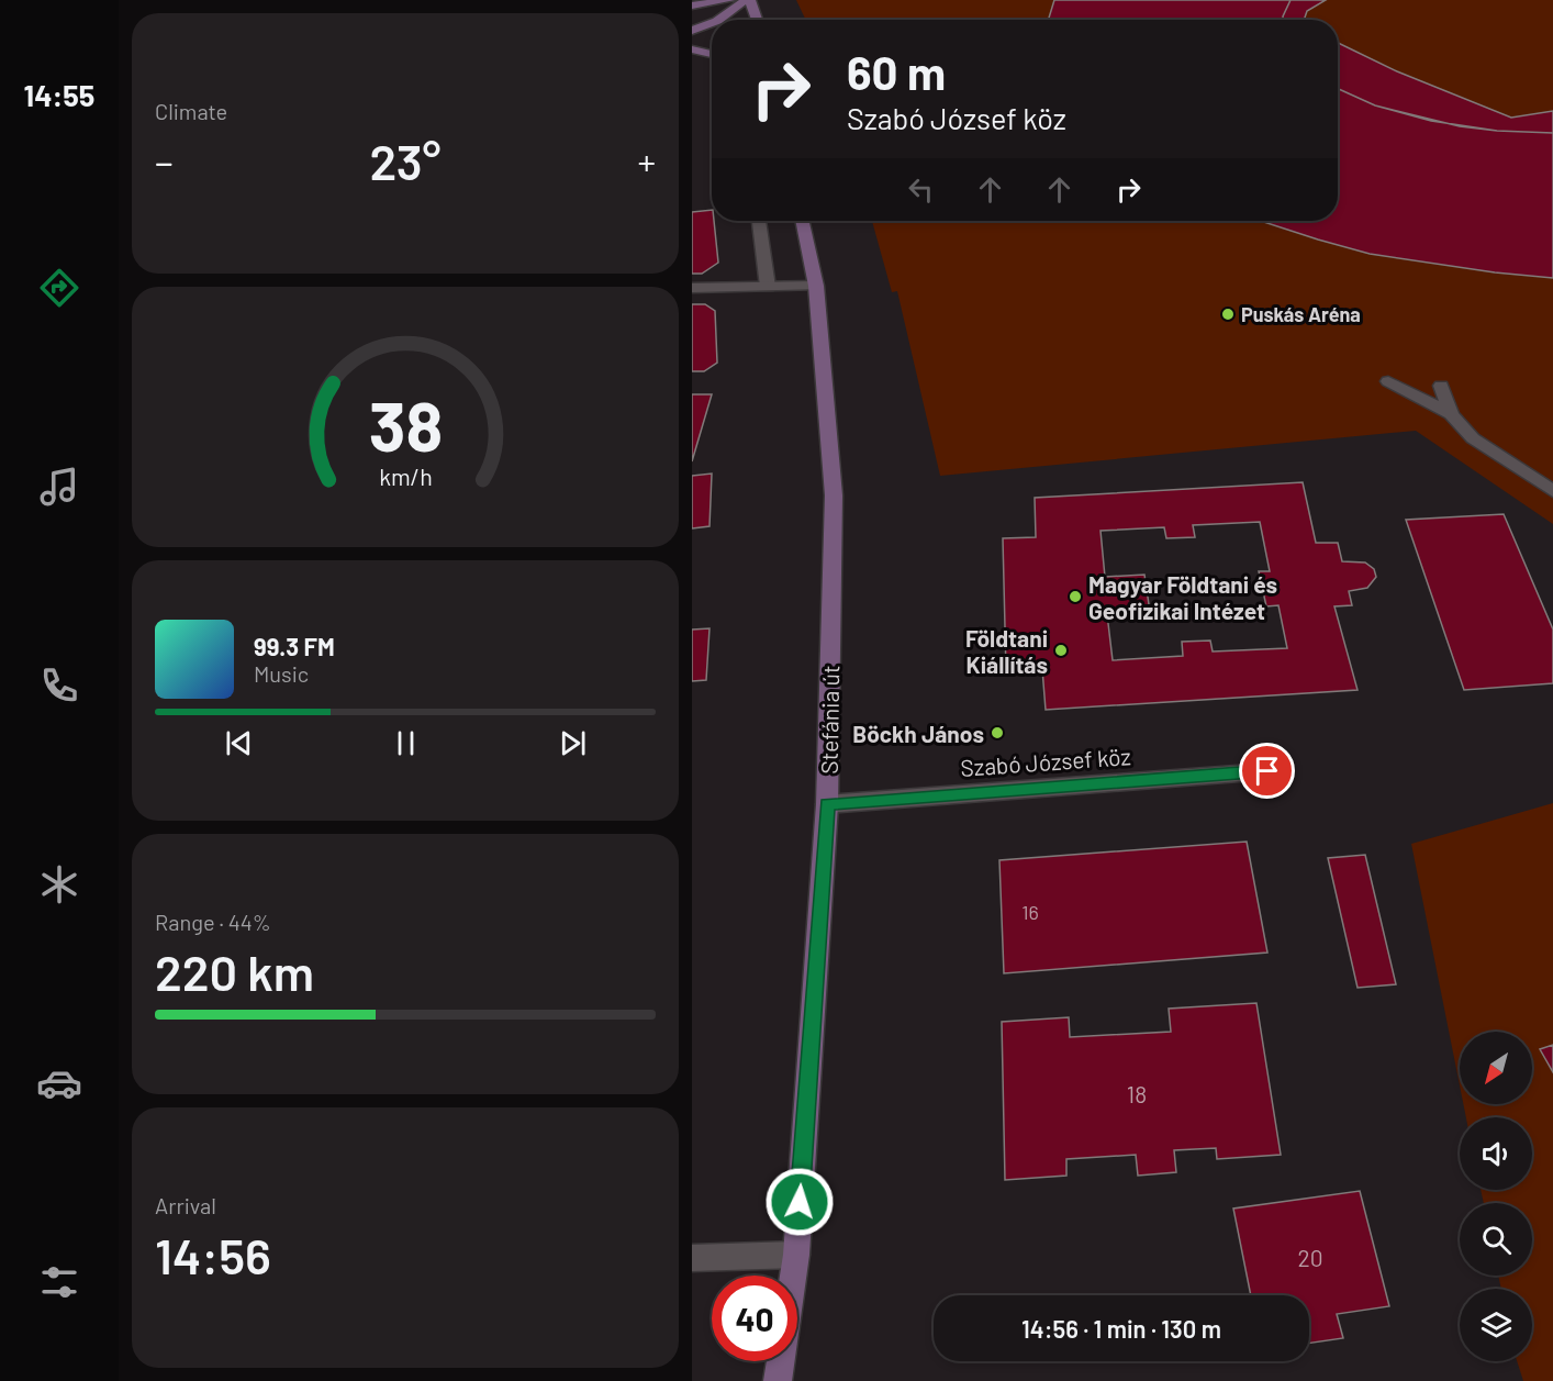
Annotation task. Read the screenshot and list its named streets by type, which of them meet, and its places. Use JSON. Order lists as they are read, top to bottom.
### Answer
{
  "streets": {
    "street": ["Stefánia út", "Szabó József köz"]
  },
  "crossings": [
    ["Stefánia út", "Szabó József köz"]
  ],
  "places": [
    "Puskás Aréna",
    "Magyar Földtani és Geofizikai Intézet",
    "Földtani Kiállítás",
    "Böckh János"
  ],
  "house_numbers": ["16", "18", "20"],
  "north": "bottom left",
  "page": {
    "tabs": "14:55",
    "tile": [
      "Climate",
      ["Range · 44%", "220 km"],
      ["Arrival", "14:56"]
    ],
    "turn": ["60 m", "Szabó József köz"],
    "heat": ["−", "23°", "+"],
    "song": ["99.3 FM", "Music"],
    "limit": "40",
    "trip": "14:56 · 1 min · 130 m",
    "gauge": ["38", "km/h"]
  }
}
